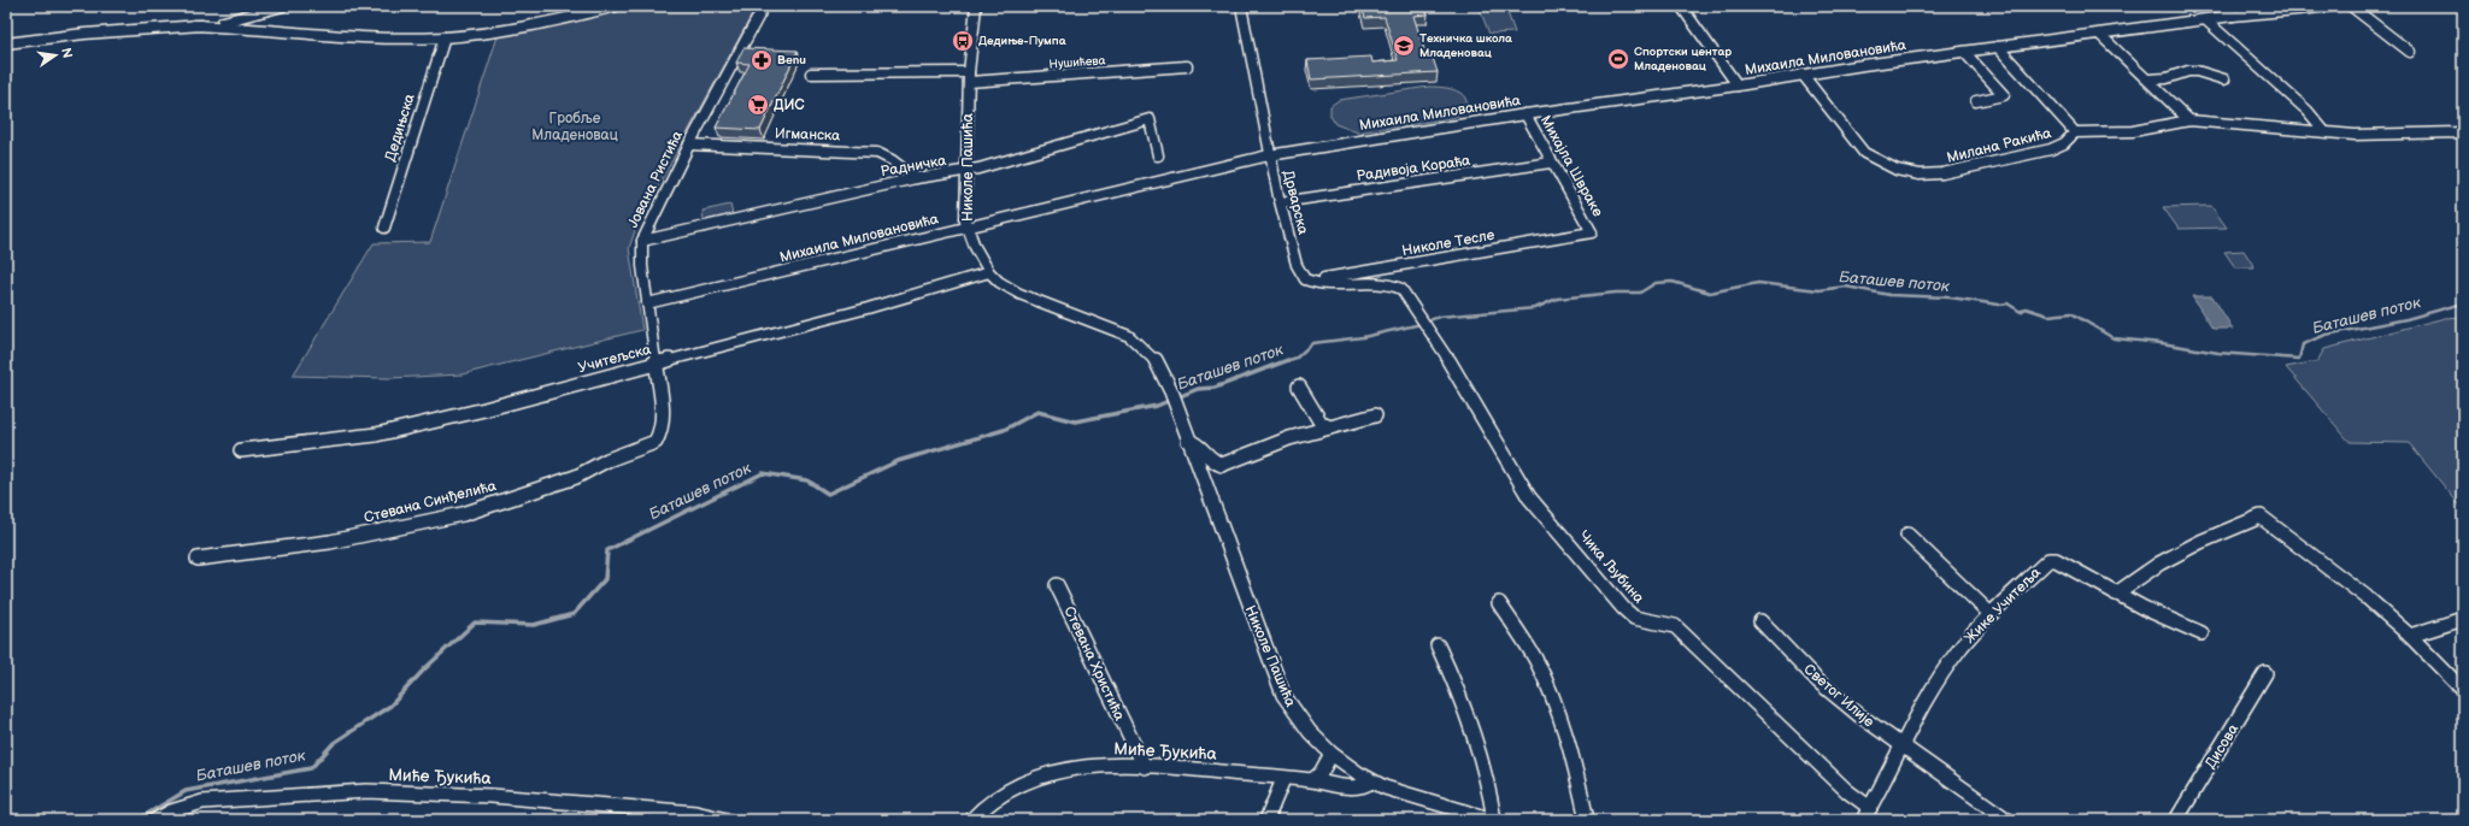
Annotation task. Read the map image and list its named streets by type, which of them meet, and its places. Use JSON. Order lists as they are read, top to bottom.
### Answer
{
  "streets": {
    "street": [
      "Михаила Миловановића",
      "Нушићева",
      "Дедињска",
      "Игманска",
      "Милана Ракића",
      "Радничка",
      "Михајла Швраке",
      "Николе Пашића",
      "Радивоја Кораћа",
      "Јована Ристића",
      "Дрварска",
      "Николе Тесле",
      "Учитељска",
      "Стевана Синђелића",
      "Чика Љубина",
      "Жике Учитеља",
      "Стевана Христића",
      "Светог Илије",
      "Дисова",
      "Миће Ђукића"
    ]
  },
  "crossings": [
    ["Михаила Миловановића", "Милана Ракића"],
    ["Михаила Миловановића", "Михајла Швраке"],
    ["Михаила Миловановића", "Николе Пашића"],
    ["Михаила Миловановића", "Јована Ристића"],
    ["Михаила Миловановића", "Дрварска"],
    ["Нушићева", "Николе Пашића"],
    ["Игманска", "Радничка"],
    ["Игманска", "Јована Ристића"],
    ["Радничка", "Николе Пашића"],
    ["Радничка", "Јована Ристића"],
    ["Михајла Швраке", "Радивоја Кораћа"],
    ["Михајла Швраке", "Николе Тесле"],
    ["Николе Пашића", "Учитељска"],
    ["Николе Пашића", "Миће Ђукића"],
    ["Радивоја Кораћа", "Дрварска"],
    ["Јована Ристића", "Учитељска"],
    ["Јована Ристића", "Стевана Синђелића"],
    ["Дрварска", "Николе Тесле"],
    ["Дрварска", "Чика Љубина"],
    ["Николе Тесле", "Чика Љубина"],
    ["Чика Љубина", "Жике Учитеља"],
    ["Жике Учитеља", "Светог Илије"],
    ["Стевана Христића", "Миће Ђукића"]
  ],
  "water": ["Баташев поток"],
  "parks": ["Гробље Младеновац"],
  "places": {
    "bus stop": ["Дедиње-Пумпа"],
    "school or university": ["Техничка школа Младеновац"],
    "sports": ["Спортски центар Младеновац"],
    "pharmacy": ["Benu"],
    "supermarket": ["ДИС"]
  },
  "north": "right"
}
